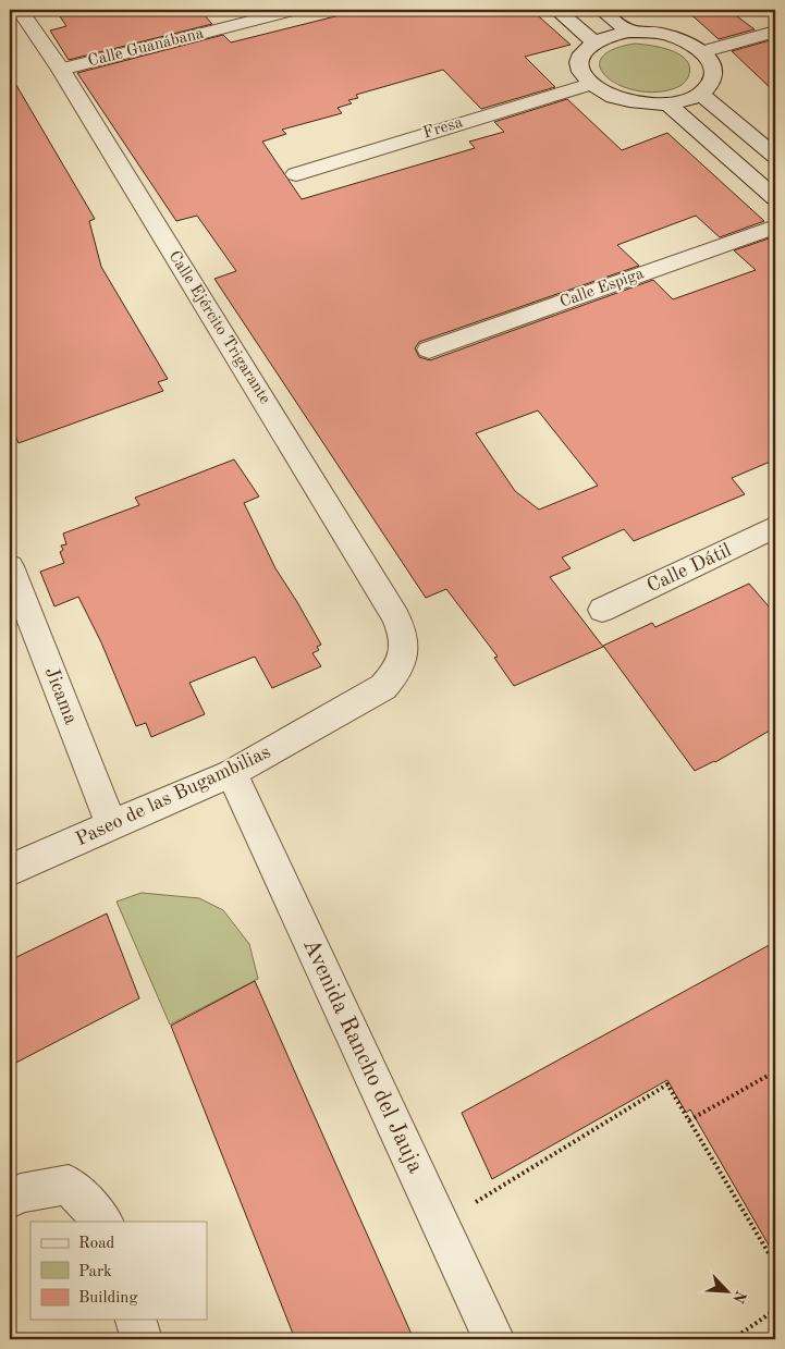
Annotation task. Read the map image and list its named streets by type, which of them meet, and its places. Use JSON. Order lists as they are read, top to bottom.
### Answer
{
  "streets": {
    "street": [
      "Calle Guanábana",
      "Fresa",
      "Calle Espiga",
      "Calle Ejército Trigarante",
      "Calle Dátil",
      "Jicama",
      "Paseo de las Bugambilias",
      "Avenida Rancho del Jauja"
    ]
  },
  "crossings": [
    ["Calle Guanábana", "Calle Ejército Trigarante"],
    ["Calle Ejército Trigarante", "Paseo de las Bugambilias"],
    ["Jicama", "Paseo de las Bugambilias"],
    ["Paseo de las Bugambilias", "Avenida Rancho del Jauja"]
  ],
  "legend": ["Road", "Park", "Building"],
  "north": "bottom right"
}
